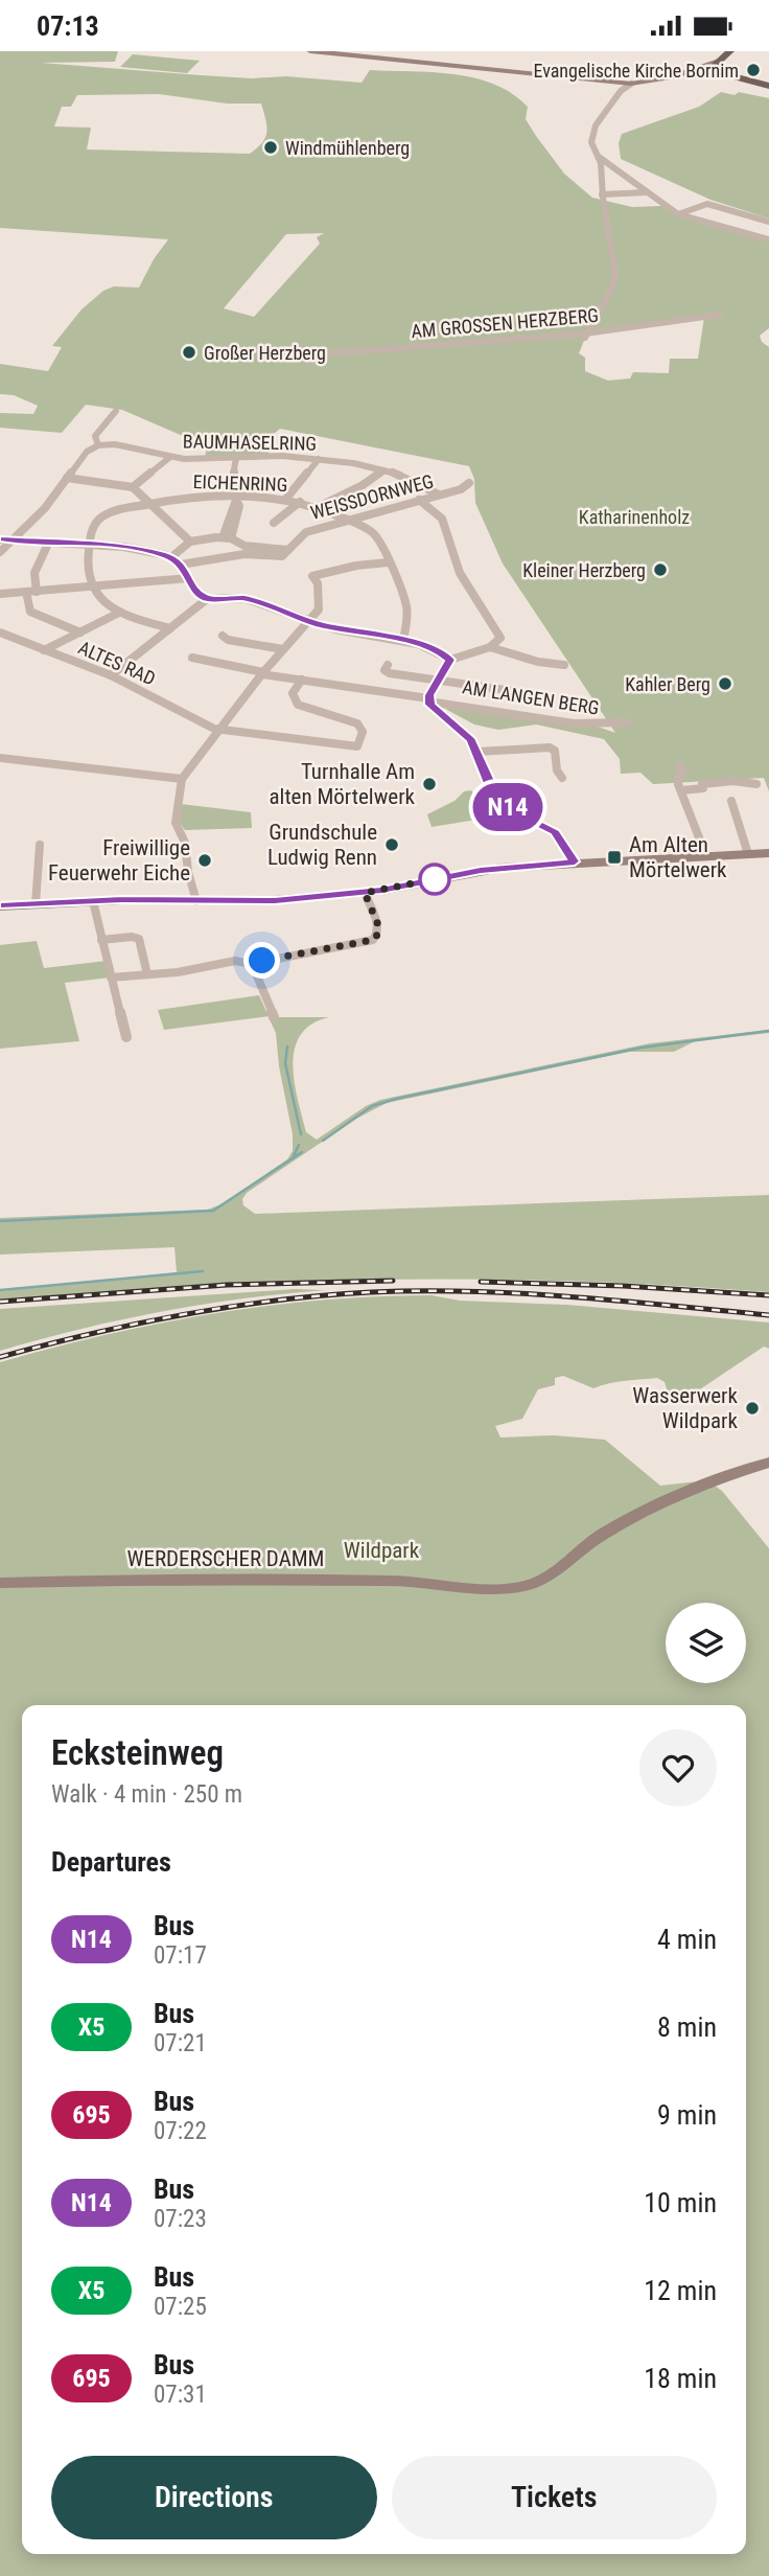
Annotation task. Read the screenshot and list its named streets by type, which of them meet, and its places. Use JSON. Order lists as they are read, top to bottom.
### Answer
{
  "streets": {
    "street": [
      "AM GROSSEN HERZBERG",
      "BAUMHASELRING",
      "EICHENRING",
      "WEISSDORNWEG",
      "ALTES RAD",
      "AM LANGEN BERG",
      "WERDERSCHER DAMM"
    ]
  },
  "crossings": [
    ["BAUMHASELRING", "WEISSDORNWEG"],
    ["EICHENRING", "WEISSDORNWEG"],
    ["ALTES RAD", "AM LANGEN BERG"]
  ],
  "parks": ["Katharinenholz", "Wildpark"],
  "places": {
    "other": [
      "Evangelische Kirche Bornim",
      "Windmühlenberg",
      "Großer Herzberg",
      "Kleiner Herzberg",
      "Kahler Berg",
      "Turnhalle Am alten Mörtelwerk",
      "Grundschule Ludwig Renn",
      "Freiwillige Feuerwehr Eiche",
      "Wasserwerk Wildpark"
    ],
    "transit": ["Am Alten Mörtelwerk"]
  },
  "lines": ["bus line N14"],
  "page": {
    "status": "07:13",
    "on_map": "N14",
    "heading": [
      ["Ecksteinweg", "Walk · 4 min · 250 m"],
      "Departures"
    ],
    "list": [
      {
        "mark": "N14",
        "name": "Bus",
        "note": "07:17",
        "value": "4 min"
      },
      {
        "mark": "X5",
        "name": "Bus",
        "note": "07:21",
        "value": "8 min"
      },
      {
        "mark": "695",
        "name": "Bus",
        "note": "07:22",
        "value": "9 min"
      },
      {
        "mark": "N14",
        "name": "Bus",
        "note": "07:23",
        "value": "10 min"
      },
      {
        "mark": "X5",
        "name": "Bus",
        "note": "07:25",
        "value": "12 min"
      },
      {
        "mark": "695",
        "name": "Bus",
        "note": "07:31",
        "value": "18 min"
      }
    ],
    "buttons": ["Directions", "Tickets"]
  }
}
